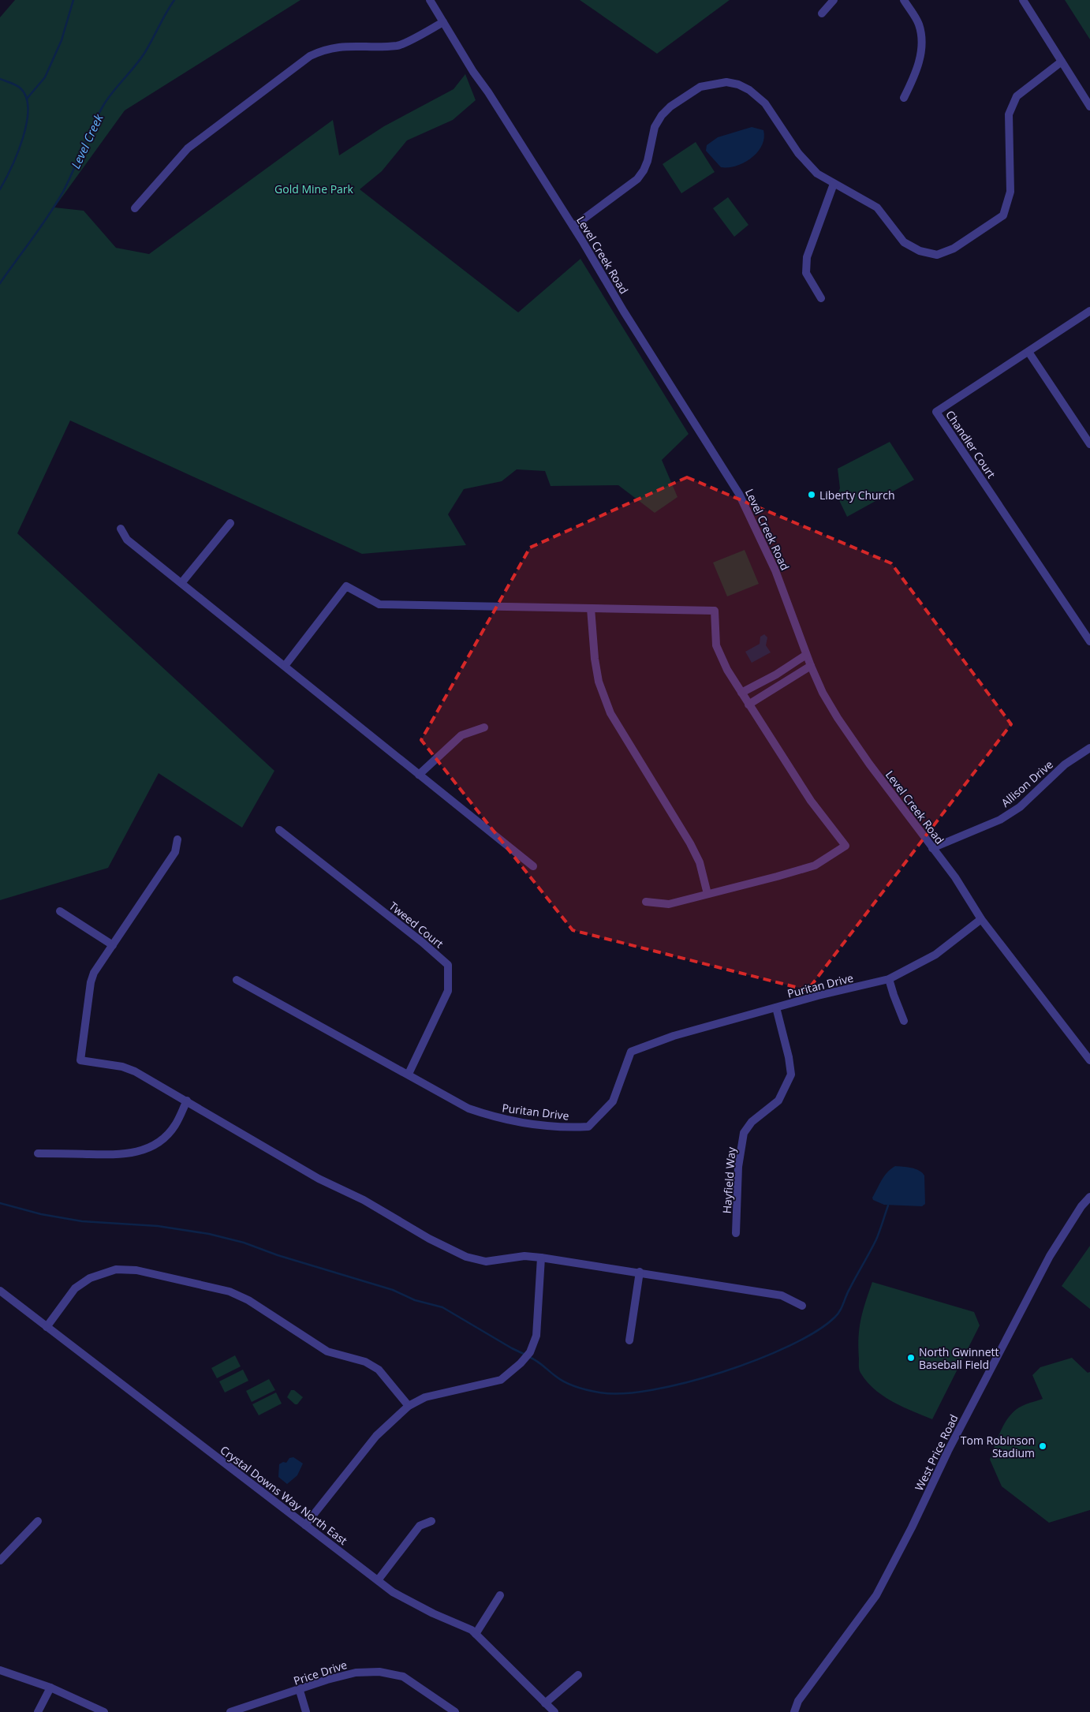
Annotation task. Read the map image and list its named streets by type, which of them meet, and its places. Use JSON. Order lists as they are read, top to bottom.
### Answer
{
  "streets": {
    "street": [
      "Level Creek Road",
      "Chandler Court",
      "Allison Drive",
      "Tweed Court",
      "Puritan Drive",
      "Hayfield Way",
      "West Price Road",
      "Crystal Downs Way North East",
      "Price Drive"
    ]
  },
  "crossings": [
    ["Level Creek Road", "Allison Drive"],
    ["Level Creek Road", "Puritan Drive"],
    ["Tweed Court", "Puritan Drive"],
    ["Puritan Drive", "Hayfield Way"]
  ],
  "water": ["Level Creek"],
  "parks": ["Gold Mine Park"],
  "places": ["Liberty Church", "North Gwinnett Baseball Field", "Tom Robinson Stadium"]
}
